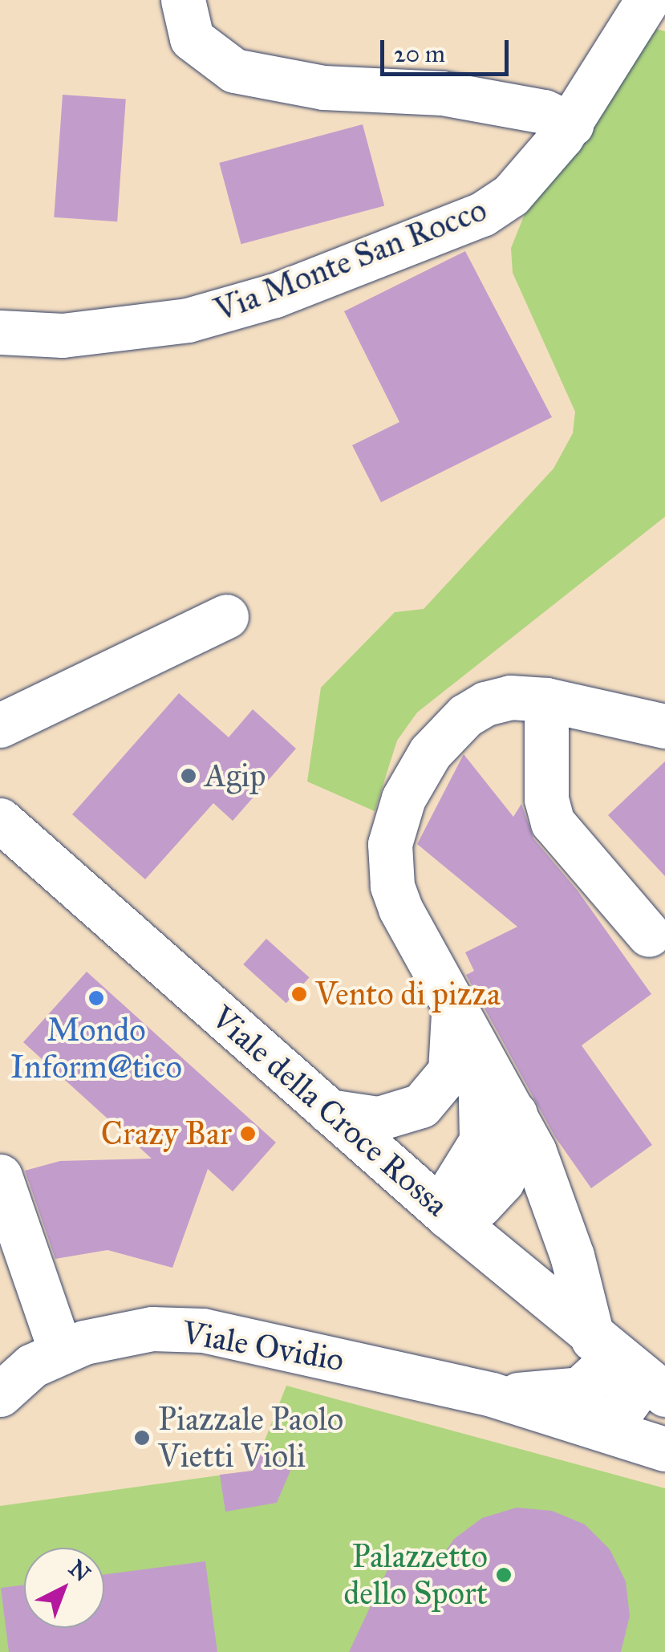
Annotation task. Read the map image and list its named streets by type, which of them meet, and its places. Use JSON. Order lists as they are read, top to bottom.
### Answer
{
  "streets": {
    "street": ["Via Monte San Rocco", "Viale della Croce Rossa", "Viale Ovidio"]
  },
  "crossings": [
    ["Viale della Croce Rossa", "Viale Ovidio"]
  ],
  "places": [
    "Agip",
    "Vento di pizza",
    "Mondo Inform@tico",
    "Crazy Bar",
    "Piazzale Paolo Vietti Violi",
    "Palazzetto dello Sport"
  ],
  "scale_bar": "20 m",
  "north": "top right"
}
